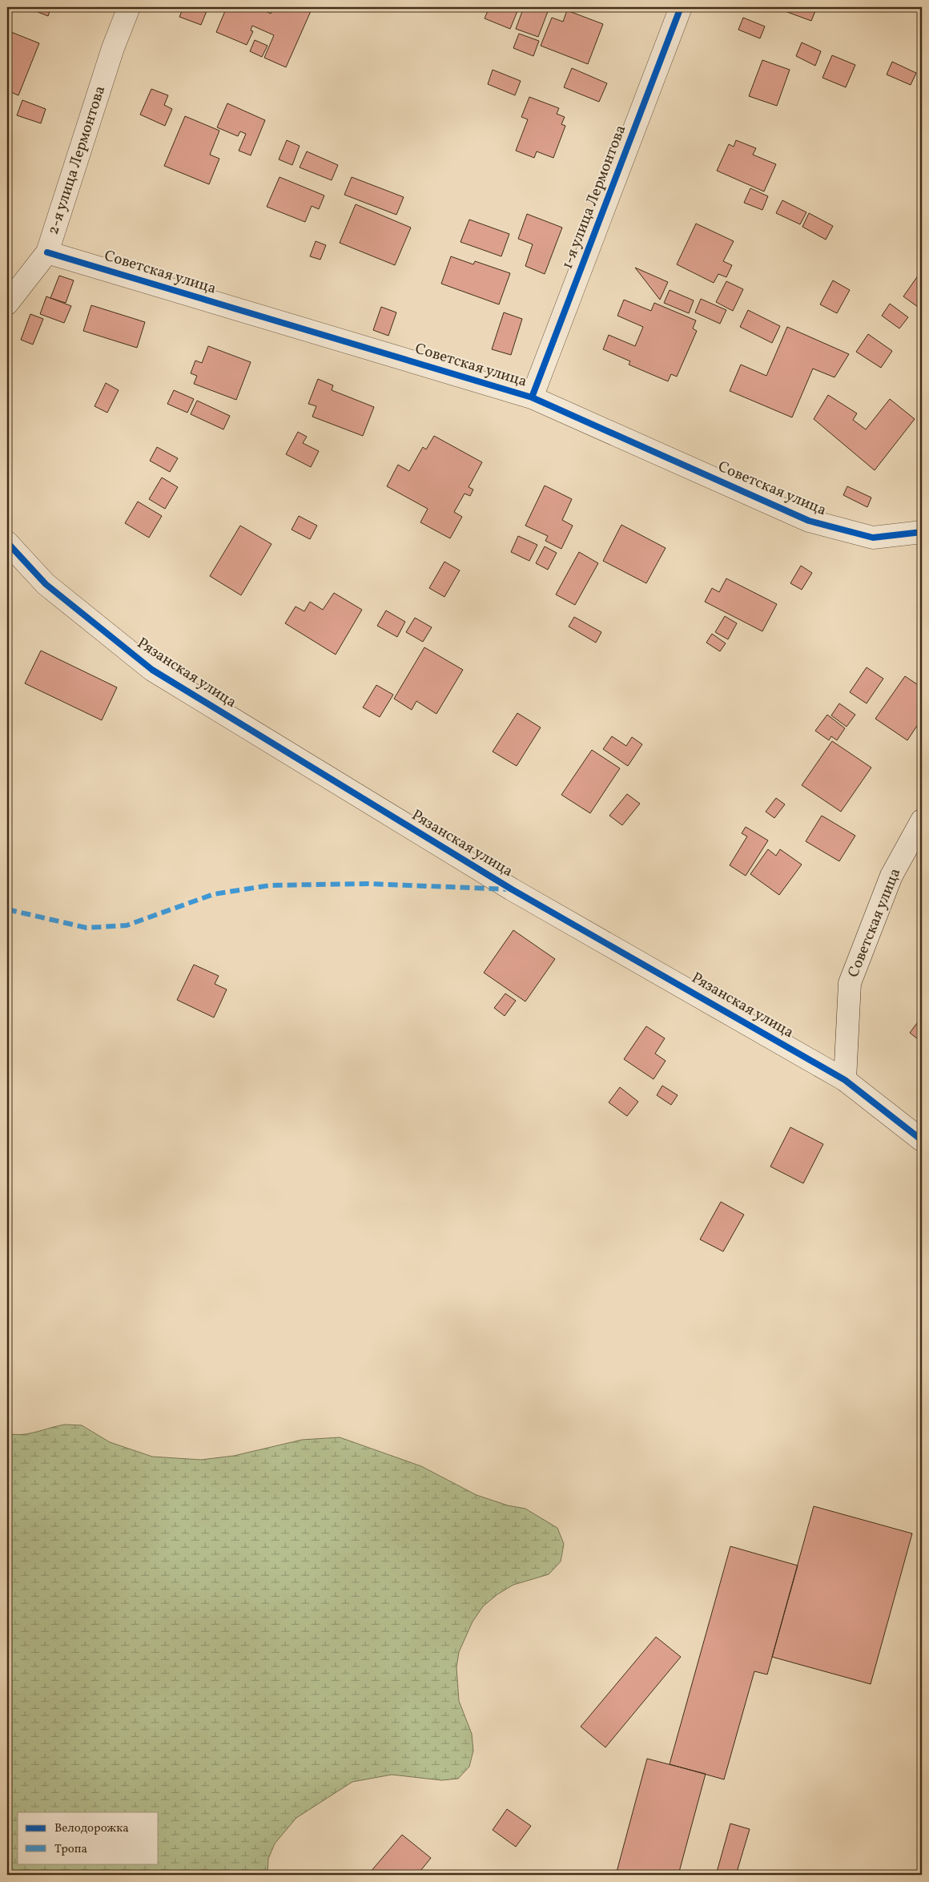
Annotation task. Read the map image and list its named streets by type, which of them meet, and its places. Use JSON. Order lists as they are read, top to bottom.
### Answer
{
  "streets": {
    "street": [
      "2-я улица Лермонтова",
      "1-я улица Лермонтова",
      "Советская улица",
      "Рязанская улица"
    ]
  },
  "crossings": [
    ["2-я улица Лермонтова", "Советская улица"],
    ["1-я улица Лермонтова", "Советская улица"],
    ["Советская улица", "Рязанская улица"]
  ],
  "legend": ["Велодорожка", "Тропа"]
}
